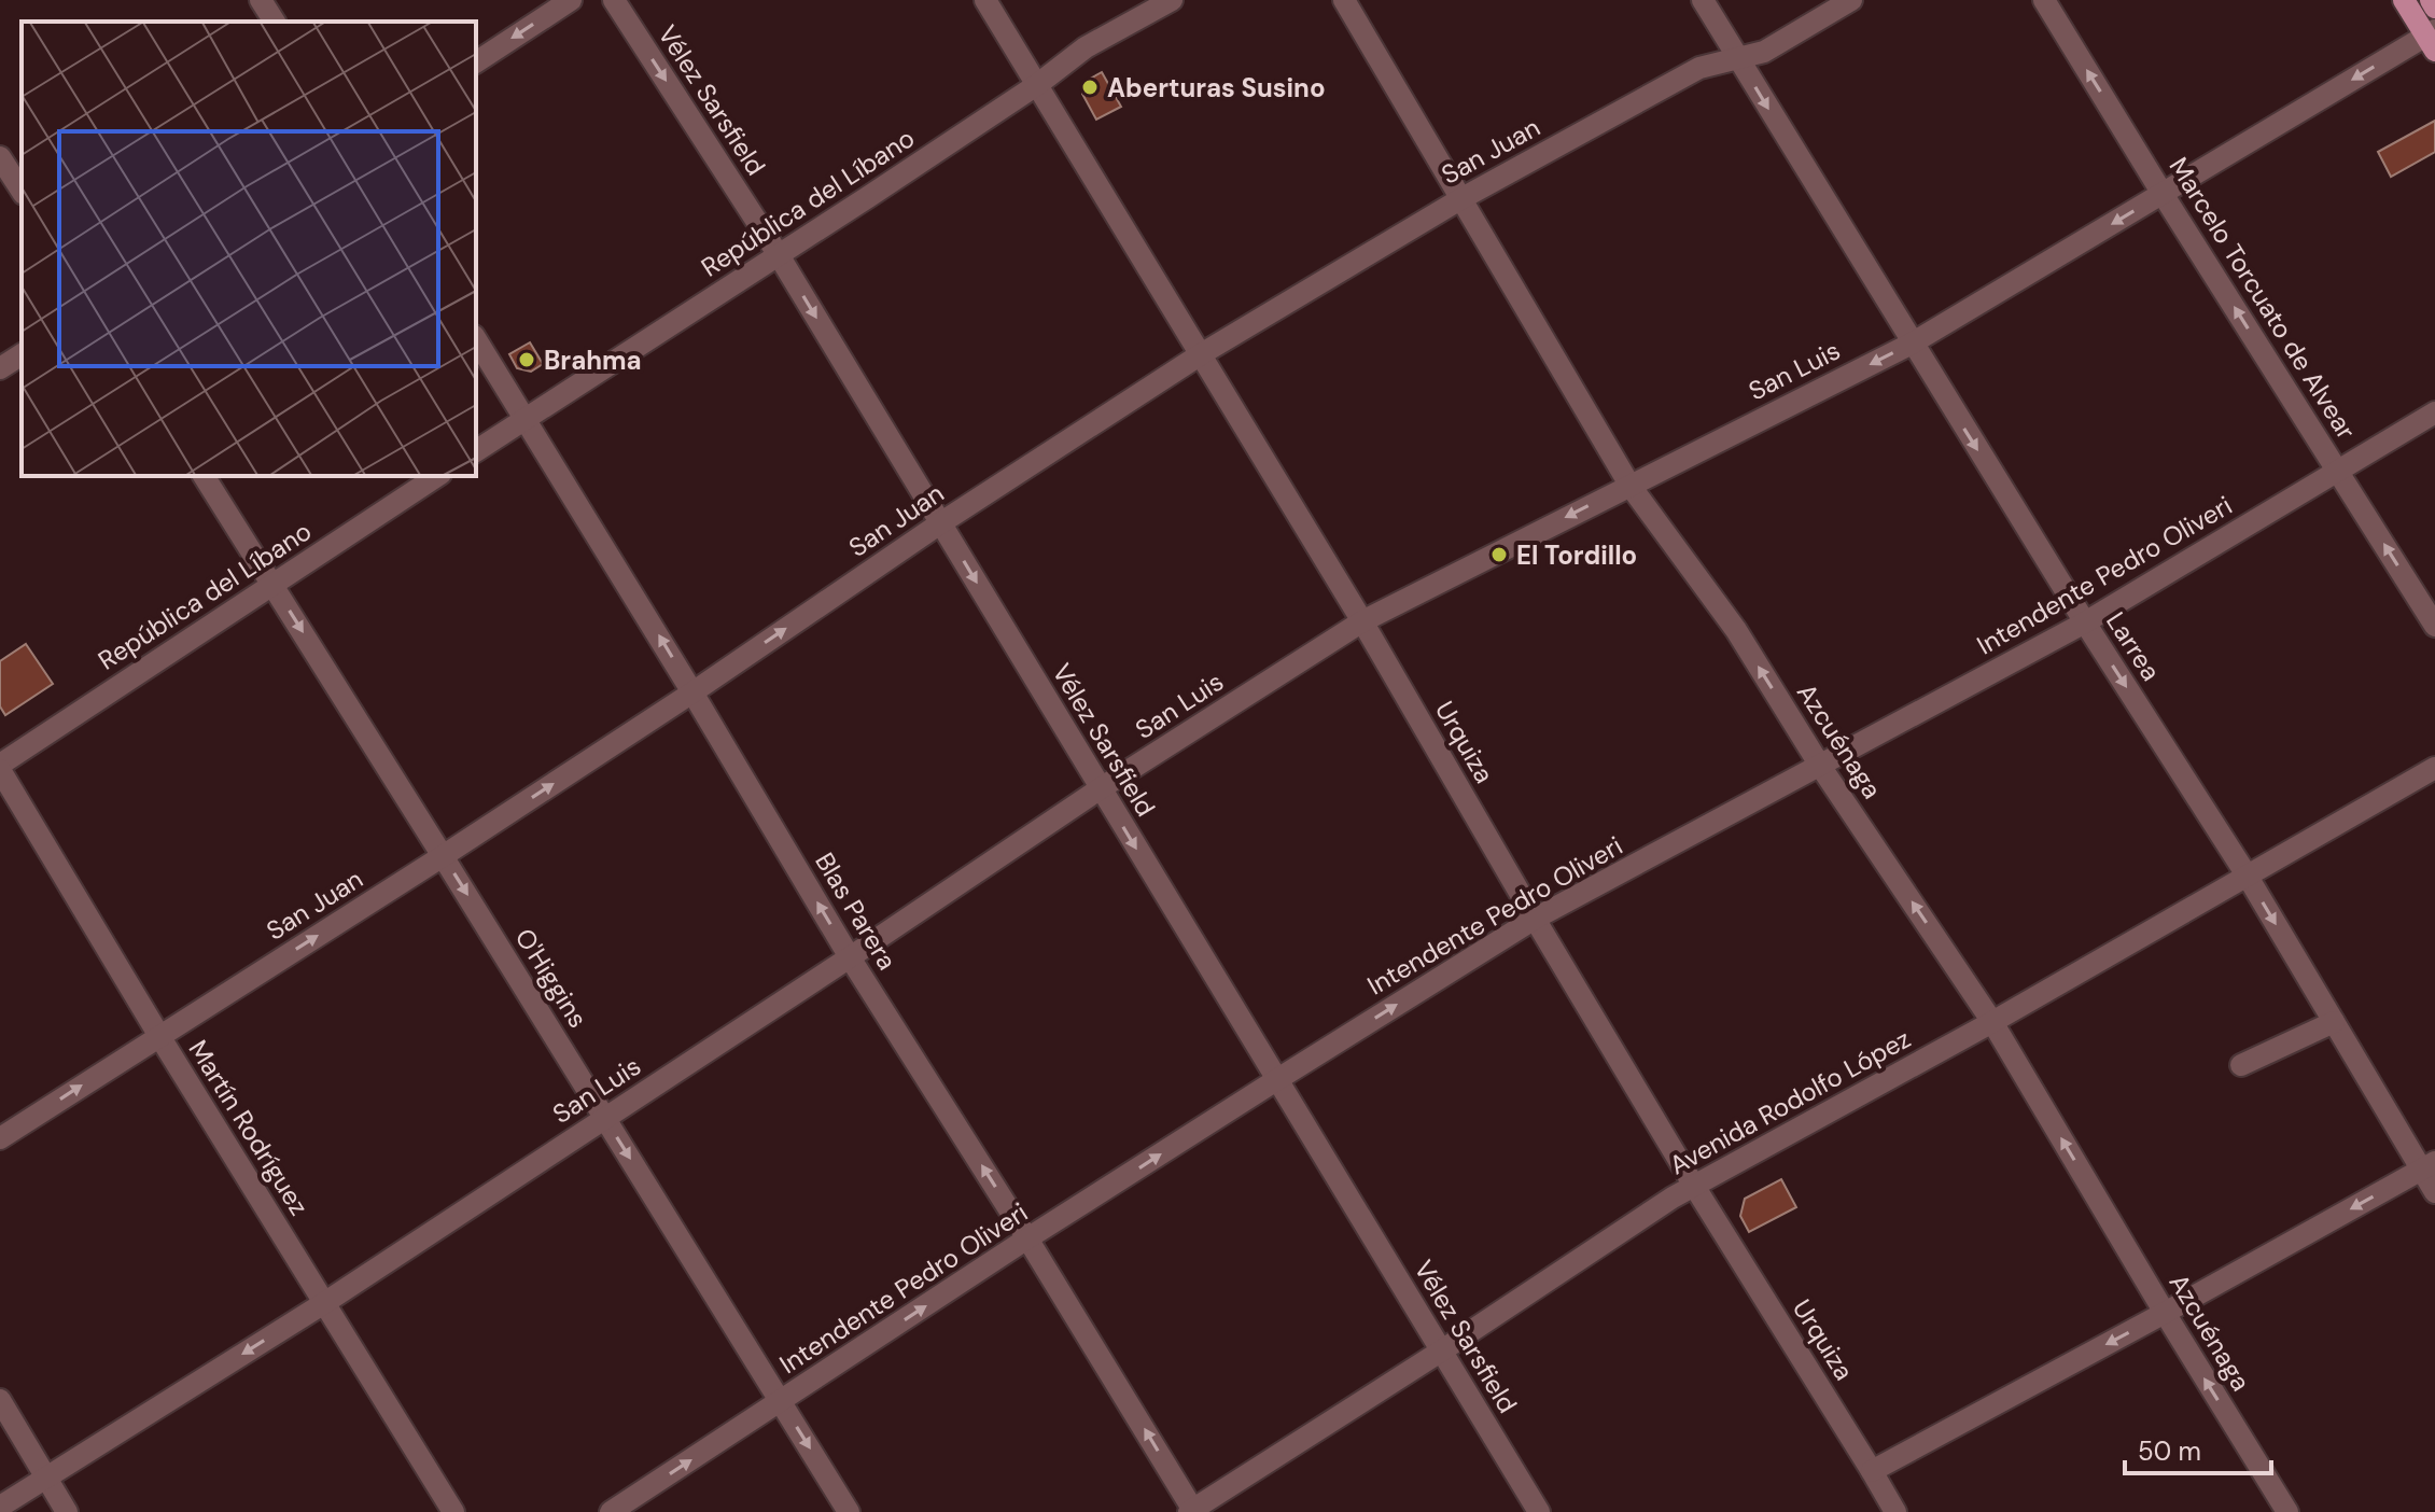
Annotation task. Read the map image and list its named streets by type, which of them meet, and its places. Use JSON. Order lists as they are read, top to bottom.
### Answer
{
  "streets": {
    "street": [
      "Vélez Sarsfield",
      "San Juan",
      "República del Líbano",
      "Marcelo Torcuato de Alvear",
      "San Luis",
      "Intendente Pedro Oliveri",
      "Larrea",
      "Azcuénaga",
      "Urquiza",
      "Blas Parera",
      "O'Higgins",
      "Avenida Rodolfo López",
      "Martín Rodríguez"
    ]
  },
  "crossings": [
    ["Vélez Sarsfield", "San Juan"],
    ["Vélez Sarsfield", "República del Líbano"],
    ["Vélez Sarsfield", "San Luis"],
    ["Vélez Sarsfield", "Intendente Pedro Oliveri"],
    ["Vélez Sarsfield", "Avenida Rodolfo López"],
    ["San Juan", "Larrea"],
    ["San Juan", "Azcuénaga"],
    ["San Juan", "Urquiza"],
    ["San Juan", "Blas Parera"],
    ["San Juan", "O'Higgins"],
    ["San Juan", "Martín Rodríguez"],
    ["República del Líbano", "Urquiza"],
    ["República del Líbano", "Blas Parera"],
    ["República del Líbano", "O'Higgins"],
    ["República del Líbano", "Martín Rodríguez"],
    ["Marcelo Torcuato de Alvear", "San Luis"],
    ["Marcelo Torcuato de Alvear", "Intendente Pedro Oliveri"],
    ["San Luis", "Larrea"],
    ["San Luis", "Azcuénaga"],
    ["San Luis", "Urquiza"],
    ["San Luis", "Blas Parera"],
    ["San Luis", "O'Higgins"],
    ["San Luis", "Martín Rodríguez"],
    ["Intendente Pedro Oliveri", "Larrea"],
    ["Intendente Pedro Oliveri", "Azcuénaga"],
    ["Intendente Pedro Oliveri", "Urquiza"],
    ["Intendente Pedro Oliveri", "Blas Parera"],
    ["Intendente Pedro Oliveri", "O'Higgins"],
    ["Larrea", "Avenida Rodolfo López"],
    ["Azcuénaga", "Avenida Rodolfo López"],
    ["Urquiza", "Avenida Rodolfo López"],
    ["Blas Parera", "Avenida Rodolfo López"]
  ],
  "one_way": [
    "Vélez Sarsfield",
    "San Juan",
    "Marcelo Torcuato de Alvear",
    "San Luis",
    "Intendente Pedro Oliveri",
    "Larrea",
    "Azcuénaga",
    "Blas Parera",
    "O'Higgins"
  ],
  "places": ["Aberturas Susino", "Brahma", "El Tordillo"],
  "scale_bar": "50 m"
}
